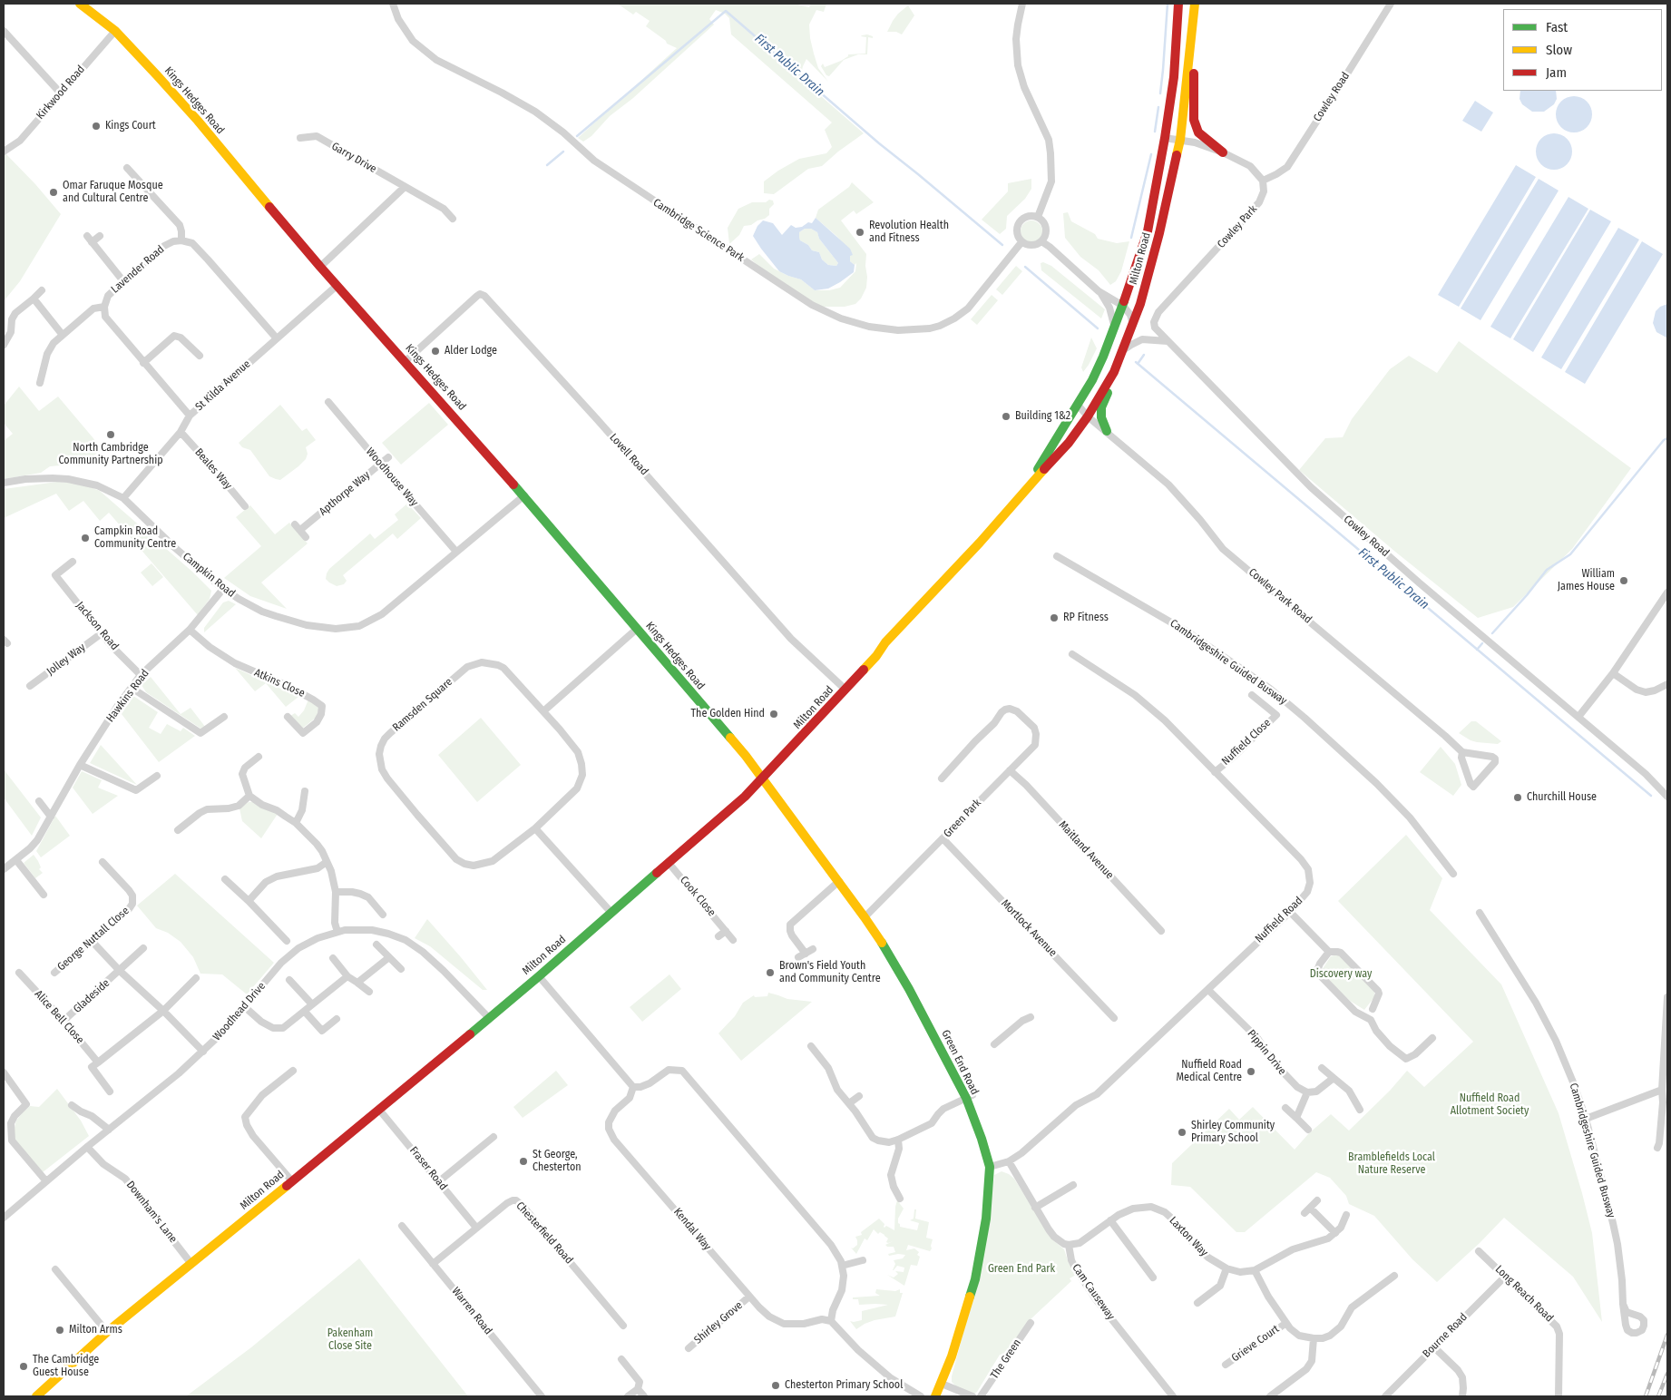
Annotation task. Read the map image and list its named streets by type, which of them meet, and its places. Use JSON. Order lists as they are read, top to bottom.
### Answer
{
  "streets": {
    "main road": ["Kings Hedges Road", "Milton Road", "Green End Road"],
    "street": [
      "Kirkwood Road",
      "Cowley Road",
      "Garry Drive",
      "Cowley Park",
      "Cambridge Science Park",
      "Lavender Road",
      "St Kilda Avenue",
      "Lovell Road",
      "Beales Way",
      "Woodhouse Way",
      "Apthorpe Way",
      "Campkin Road",
      "Cowley Park Road",
      "Jackson Road",
      "Jolley Way",
      "Cambridgeshire Guided Busway",
      "Atkins Close",
      "Hawkins Road",
      "Ramsden Square",
      "Nuffield Close",
      "Green Park",
      "Maitland Avenue",
      "Cook Close",
      "Nuffield Road",
      "Mortlock Avenue",
      "George Nuttall Close",
      "Gladeside",
      "Woodhead Drive",
      "Alice Bell Close",
      "Pippin Drive",
      "Fraser Road",
      "Downham's Lane",
      "Kendal Way",
      "Chesterfield Road",
      "Laxton Way",
      "Cam Causeway",
      "Long Reach Road",
      "Warren Road",
      "Shirley Grove",
      "Bourne Road",
      "Grieve Court",
      "The Green"
    ]
  },
  "crossings": [
    ["Kirkwood Road", "Kings Hedges Road"],
    ["Cowley Road", "Cowley Park"],
    ["Kings Hedges Road", "Milton Road"],
    ["Kings Hedges Road", "St Kilda Avenue"],
    ["Kings Hedges Road", "Lovell Road"],
    ["Kings Hedges Road", "Campkin Road"],
    ["Kings Hedges Road", "Green End Road"],
    ["Milton Road", "Lovell Road"],
    ["Milton Road", "Cowley Park Road"],
    ["Milton Road", "Cook Close"],
    ["Milton Road", "Woodhead Drive"],
    ["Milton Road", "Green End Road"],
    ["Milton Road", "Fraser Road"],
    ["Milton Road", "Downham's Lane"],
    ["St Kilda Avenue", "Beales Way"],
    ["St Kilda Avenue", "Campkin Road"],
    ["Woodhouse Way", "Apthorpe Way"],
    ["Woodhouse Way", "Campkin Road"],
    ["Campkin Road", "Hawkins Road"],
    ["Jackson Road", "Jolley Way"],
    ["Jackson Road", "Hawkins Road"],
    ["Atkins Close", "Hawkins Road"],
    ["Nuffield Close", "Nuffield Road"],
    ["Green Park", "Maitland Avenue"],
    ["Green Park", "Mortlock Avenue"],
    ["Green Park", "Green End Road"],
    ["Nuffield Road", "Pippin Drive"],
    ["Nuffield Road", "Green End Road"],
    ["George Nuttall Close", "Gladeside"],
    ["Gladeside", "Woodhead Drive"],
    ["Gladeside", "Alice Bell Close"],
    ["Woodhead Drive", "Downham's Lane"],
    ["Fraser Road", "Chesterfield Road"],
    ["Kendal Way", "Shirley Grove"],
    ["Chesterfield Road", "Warren Road"],
    ["Laxton Way", "Cam Causeway"],
    ["Long Reach Road", "Bourne Road"]
  ],
  "water": ["First Public Drain"],
  "parks": [
    "Discovery way",
    "Nuffield Road Allotment Society",
    "Bramblefields Local Nature Reserve",
    "Green End Park",
    "Pakenham Close Site"
  ],
  "places": [
    "Kings Court",
    "Omar Faruque Mosque and Cultural Centre",
    "Revolution Health and Fitness",
    "Alder Lodge",
    "Building 1&2",
    "North Cambridge Community Partnership",
    "Campkin Road Community Centre",
    "William James House",
    "RP Fitness",
    "The Golden Hind",
    "Churchill House",
    "Brown's Field Youth and Community Centre",
    "Nuffield Road Medical Centre",
    "Shirley Community Primary School",
    "St George, Chesterton",
    "Milton Arms",
    "The Cambridge Guest House",
    "Chesterton Primary School"
  ],
  "legend": ["Fast", "Slow", "Jam"]
}
